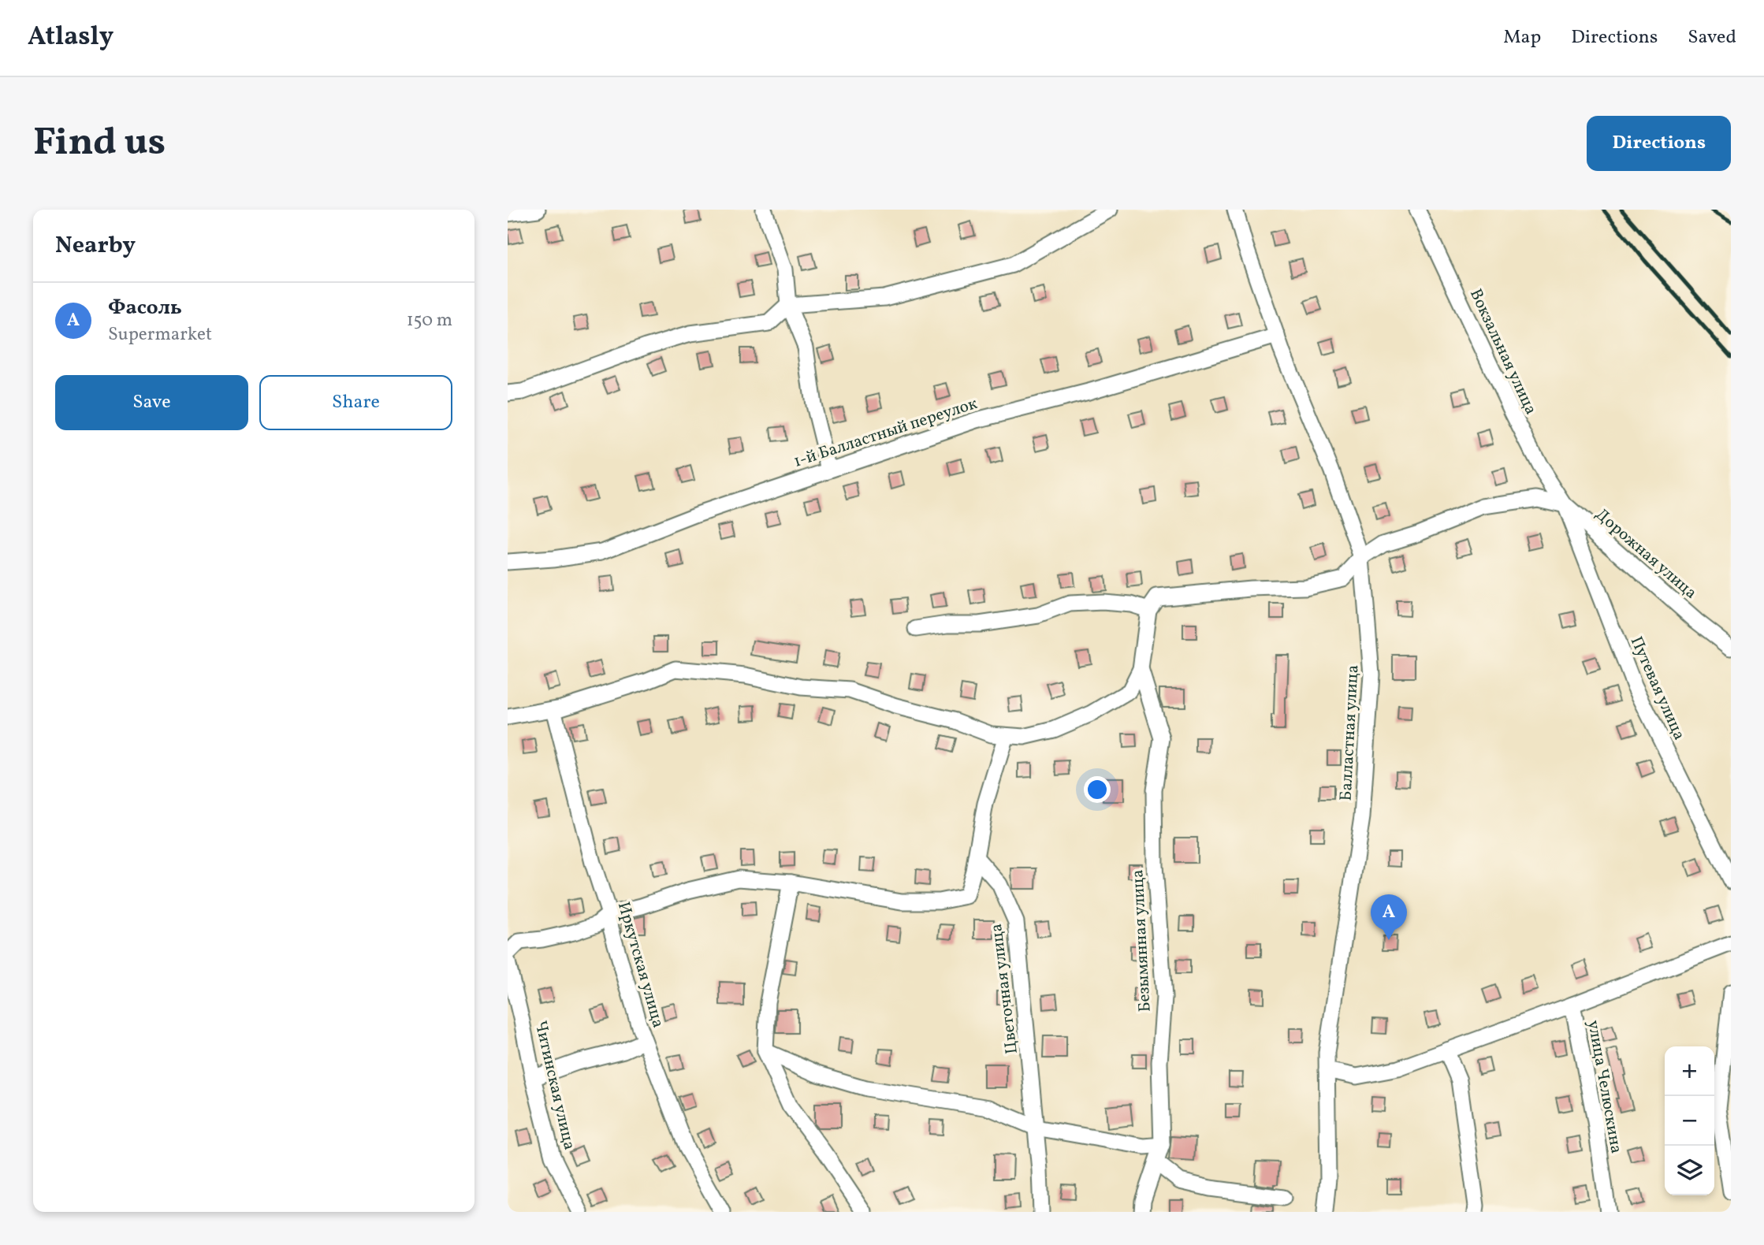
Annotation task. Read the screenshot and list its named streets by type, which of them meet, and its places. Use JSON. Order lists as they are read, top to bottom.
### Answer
{
  "streets": {
    "street": [
      "Вокзальная улица",
      "1-й Балластный переулок",
      "Дорожная улица",
      "Путевая улица",
      "Балластная улица",
      "Безымянная улица",
      "Иркутская улица",
      "Цветочная улица",
      "Читинская улица",
      "улица Челюскина"
    ]
  },
  "crossings": [
    ["Вокзальная улица", "Дорожная улица"],
    ["Вокзальная улица", "Путевая улица"],
    ["1-й Балластный переулок", "Балластная улица"],
    ["Дорожная улица", "Путевая улица"]
  ],
  "page": {
    "header": "Atlasly",
    "nav": ["Map", "Directions", "Saved"],
    "buttons": [
      "Directions",
      ["Save", "Share"]
    ],
    "title": "Find us",
    "heading": "Nearby",
    "list": [
      {
        "mark": "A",
        "name": "Фасоль",
        "note": "Supermarket",
        "value": "150 m"
      }
    ],
    "pins": "A",
    "map_buttons": ["+", "−"]
  }
}
